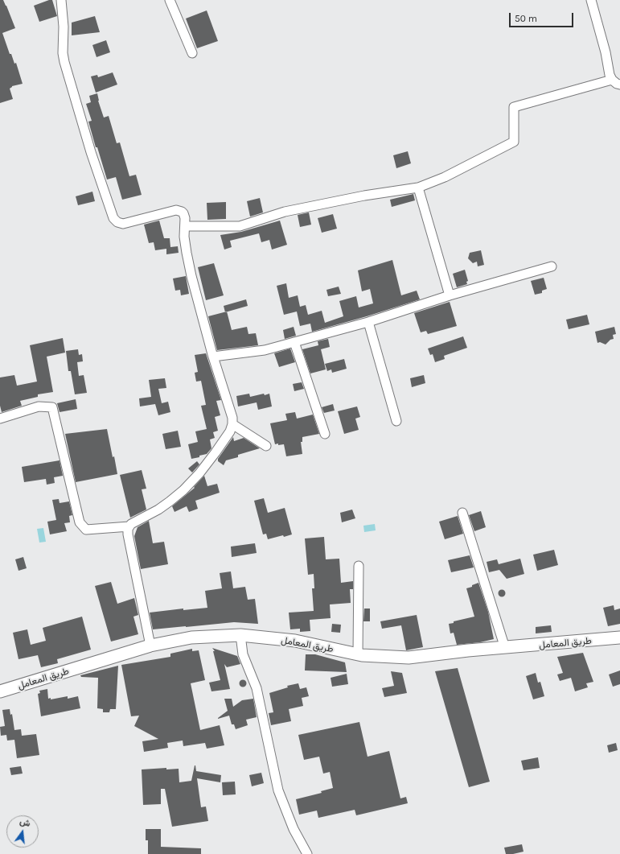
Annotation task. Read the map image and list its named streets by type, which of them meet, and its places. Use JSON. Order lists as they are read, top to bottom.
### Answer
{
  "streets": {
    "main road": ["طريق المعامل"]
  },
  "scale_bar": "50 m",
  "north": "top"
}
